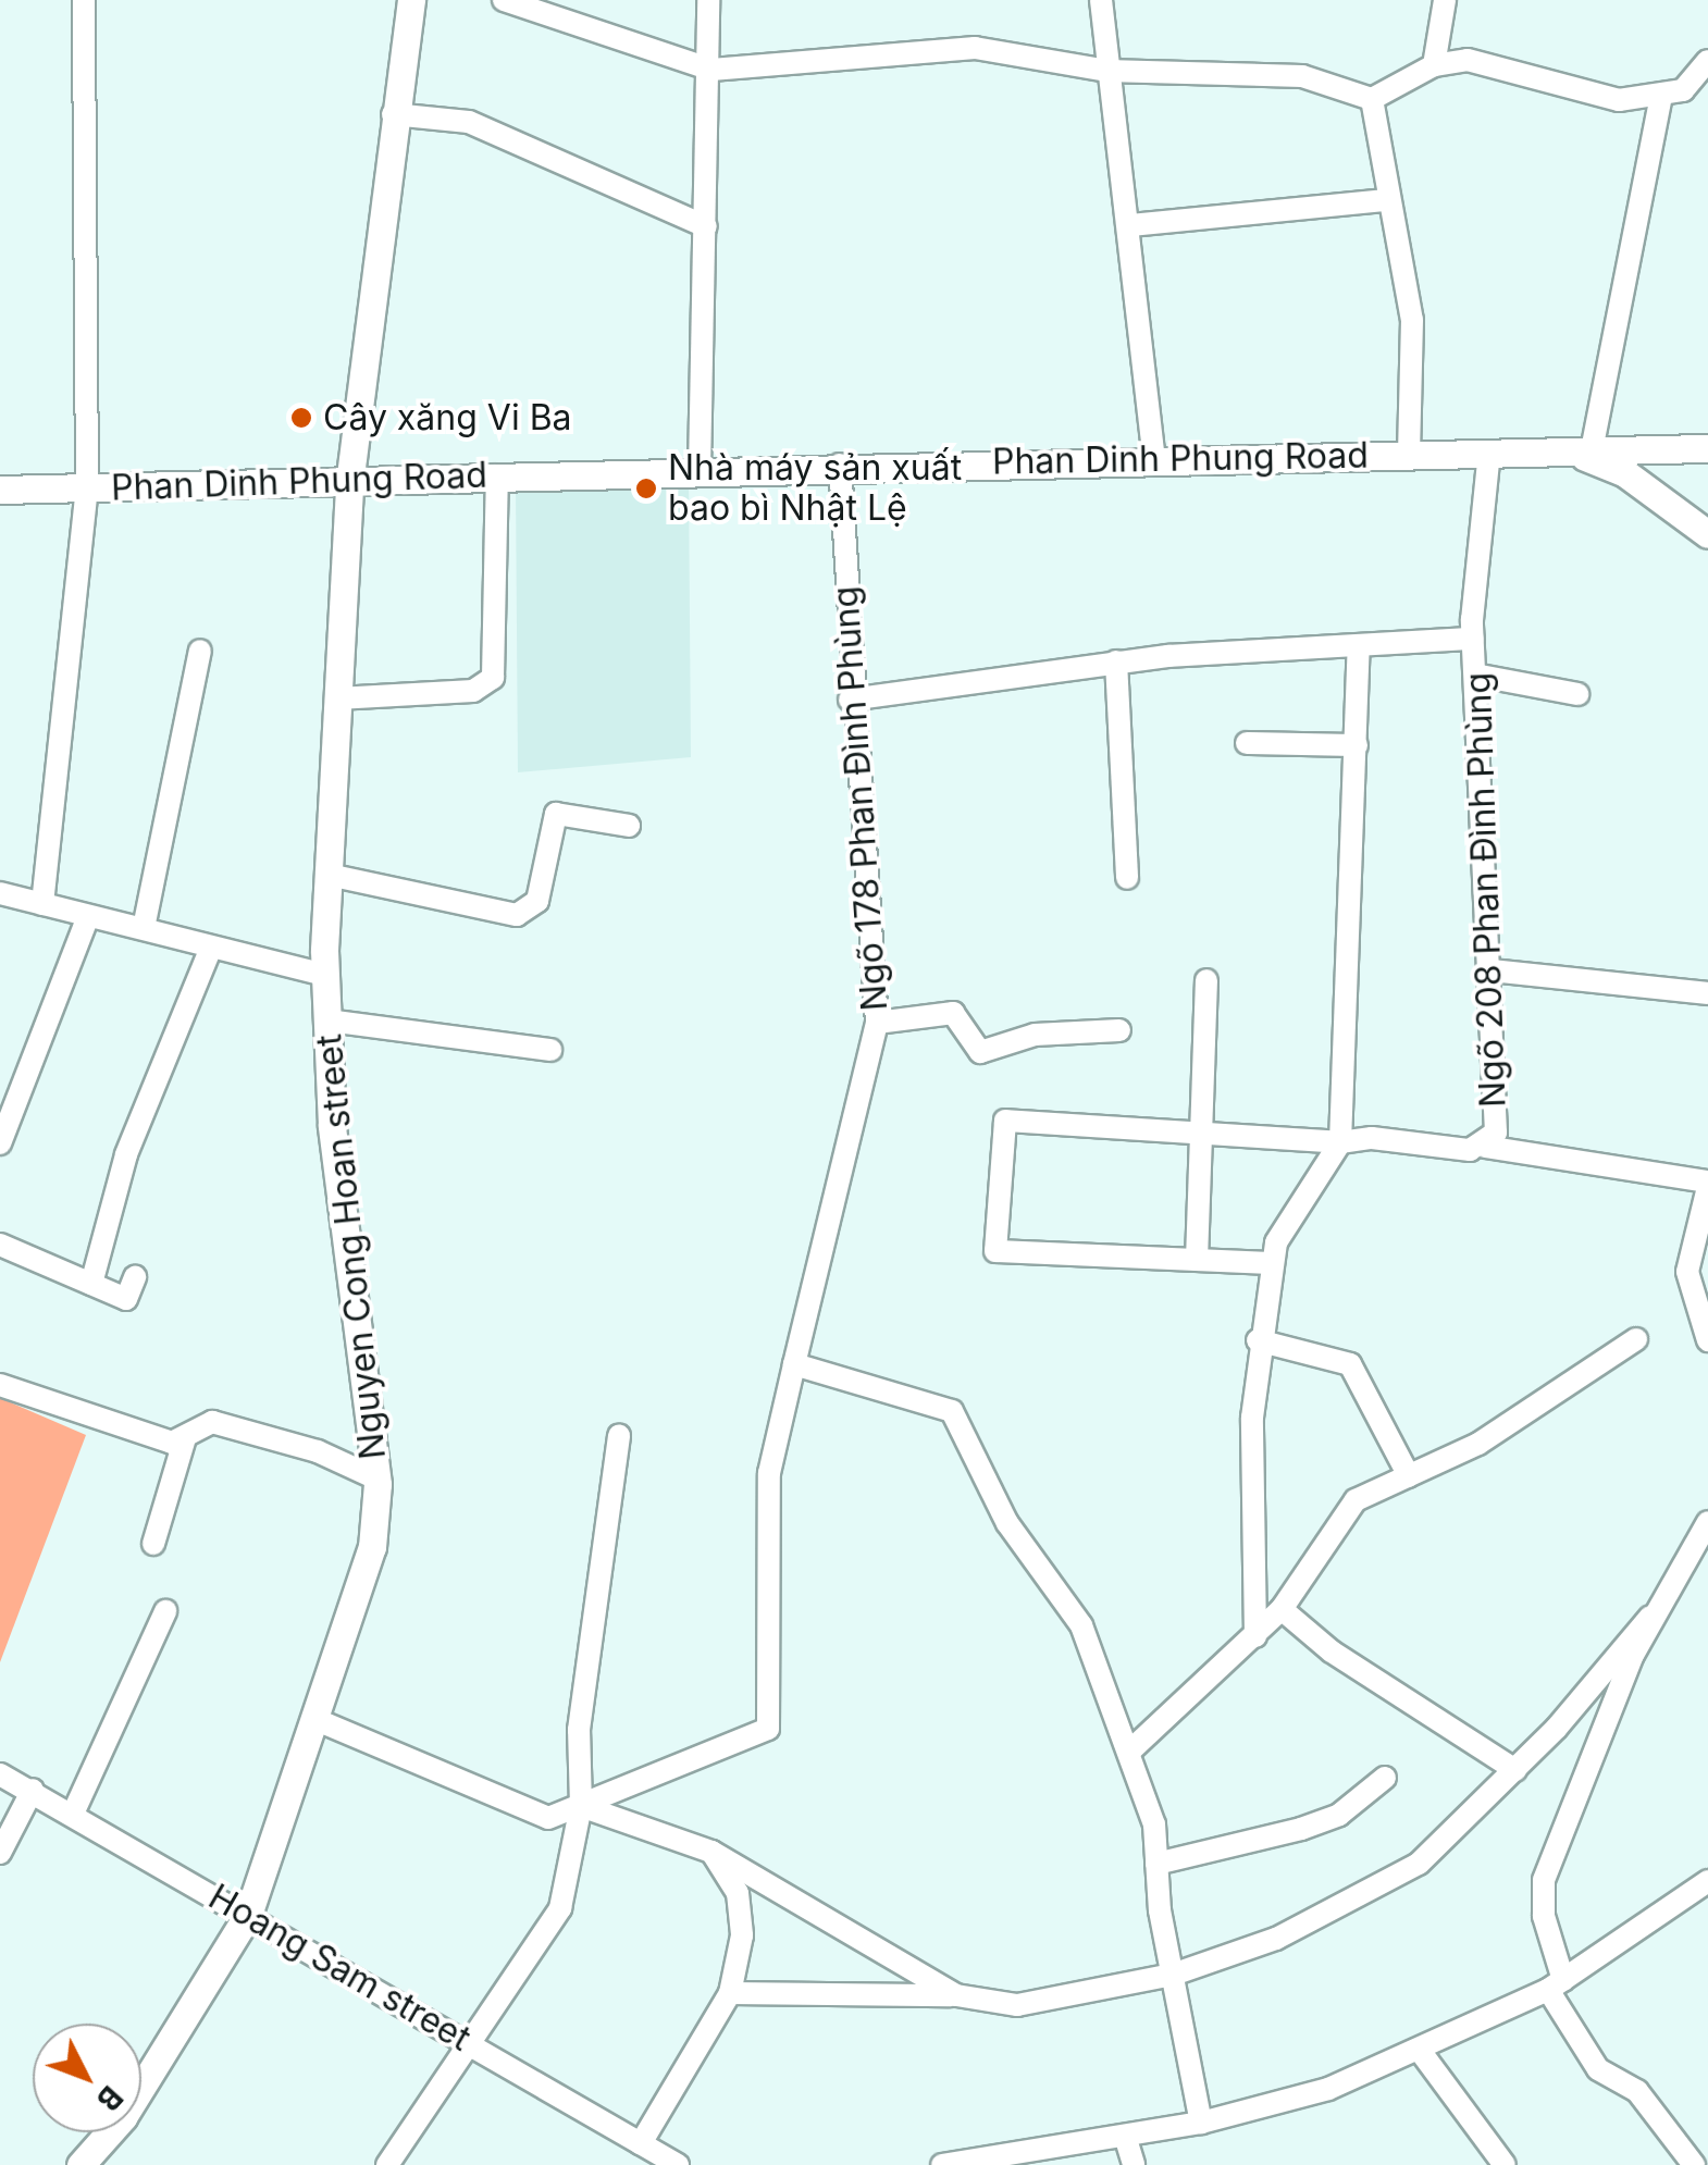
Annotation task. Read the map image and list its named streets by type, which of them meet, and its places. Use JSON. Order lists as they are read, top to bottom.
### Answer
{
  "streets": {
    "main road": ["Phan Dinh Phung Road", "Nguyen Cong Hoan street"],
    "street": ["Ngõ 178 Phan Đình Phùng", "Ngõ 208 Phan Đình Phùng", "Hoang Sam street"]
  },
  "crossings": [
    ["Phan Dinh Phung Road", "Ngõ 178 Phan Đình Phùng"],
    ["Phan Dinh Phung Road", "Ngõ 208 Phan Đình Phùng"],
    ["Phan Dinh Phung Road", "Nguyen Cong Hoan street"],
    ["Nguyen Cong Hoan street", "Hoang Sam street"]
  ],
  "places": ["Cây xăng Vi Ba", "Nhà máy sản xuất bao bì Nhật Lệ"],
  "north": "bottom right"
}
